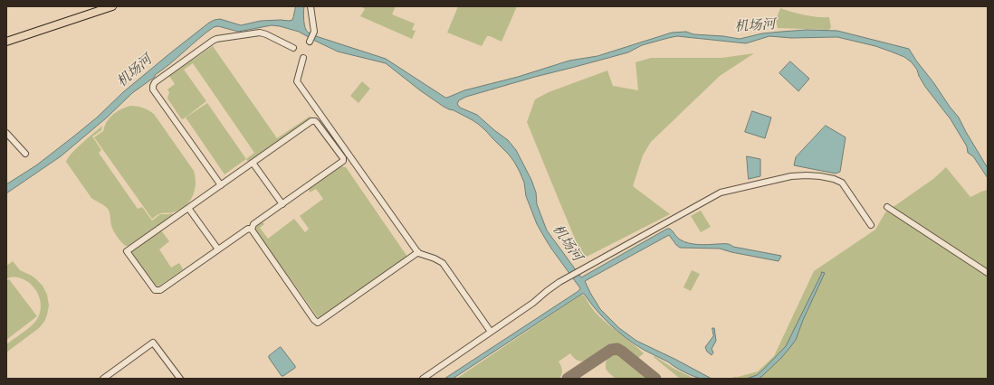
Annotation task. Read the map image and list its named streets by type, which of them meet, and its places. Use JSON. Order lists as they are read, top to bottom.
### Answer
{
  "water": ["机场河"]
}
